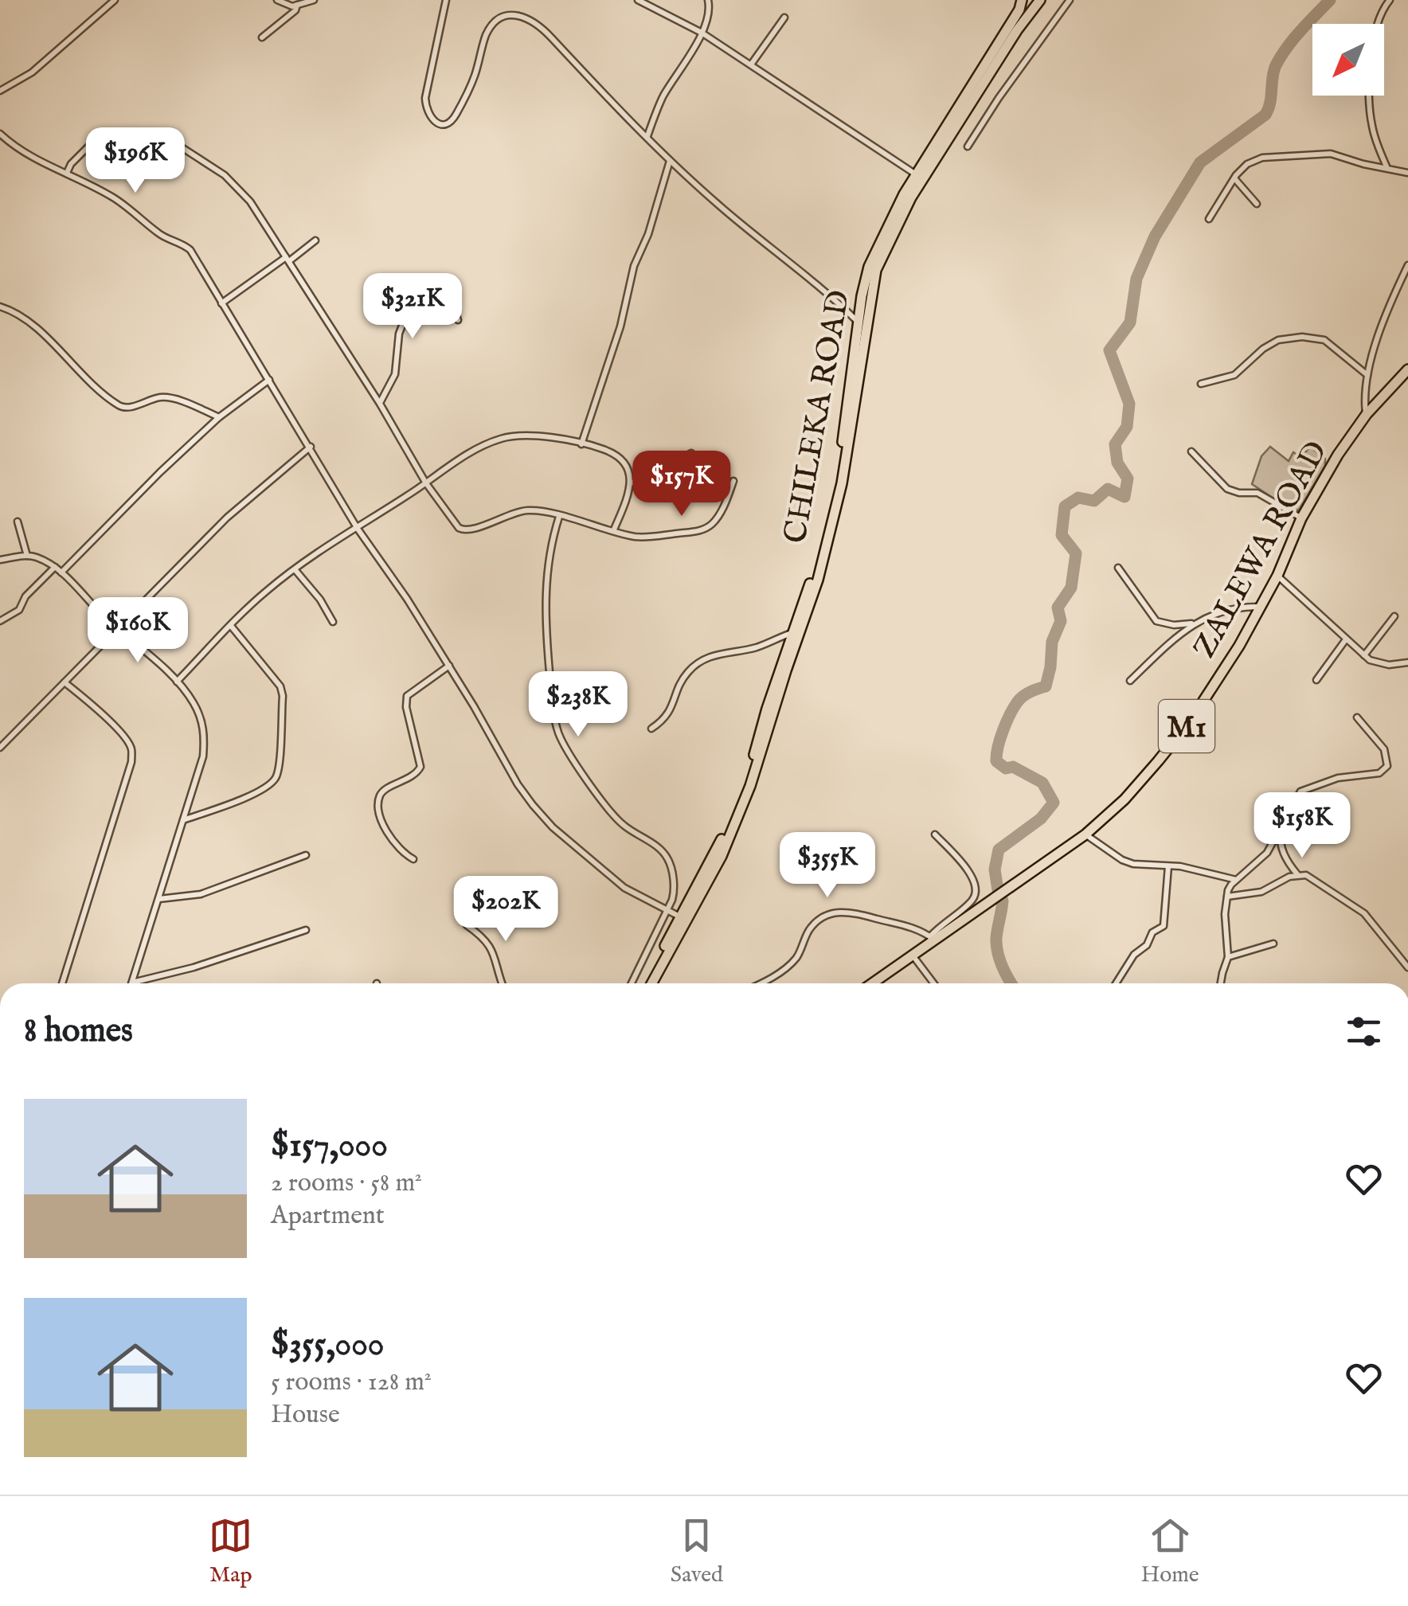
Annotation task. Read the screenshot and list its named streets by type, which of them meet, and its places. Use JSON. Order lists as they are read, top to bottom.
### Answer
{
  "streets": {
    "highway": ["CHILEKA ROAD", "ZALEWA ROAD", "M1"]
  },
  "north": "bottom left",
  "page": {
    "price": [
      "$196K",
      "$321K",
      "$157K",
      "$160K",
      "$238K",
      "$158K",
      "$355K",
      "$202K"
    ],
    "heading": "8 homes",
    "list": [
      {
        "name": "$157,000",
        "note": "2 rooms · 58 m² · Apartment"
      },
      {
        "name": "$355,000",
        "note": "5 rooms · 128 m² · House"
      }
    ],
    "tabs": ["Map", "Saved", "Home"]
  }
}
